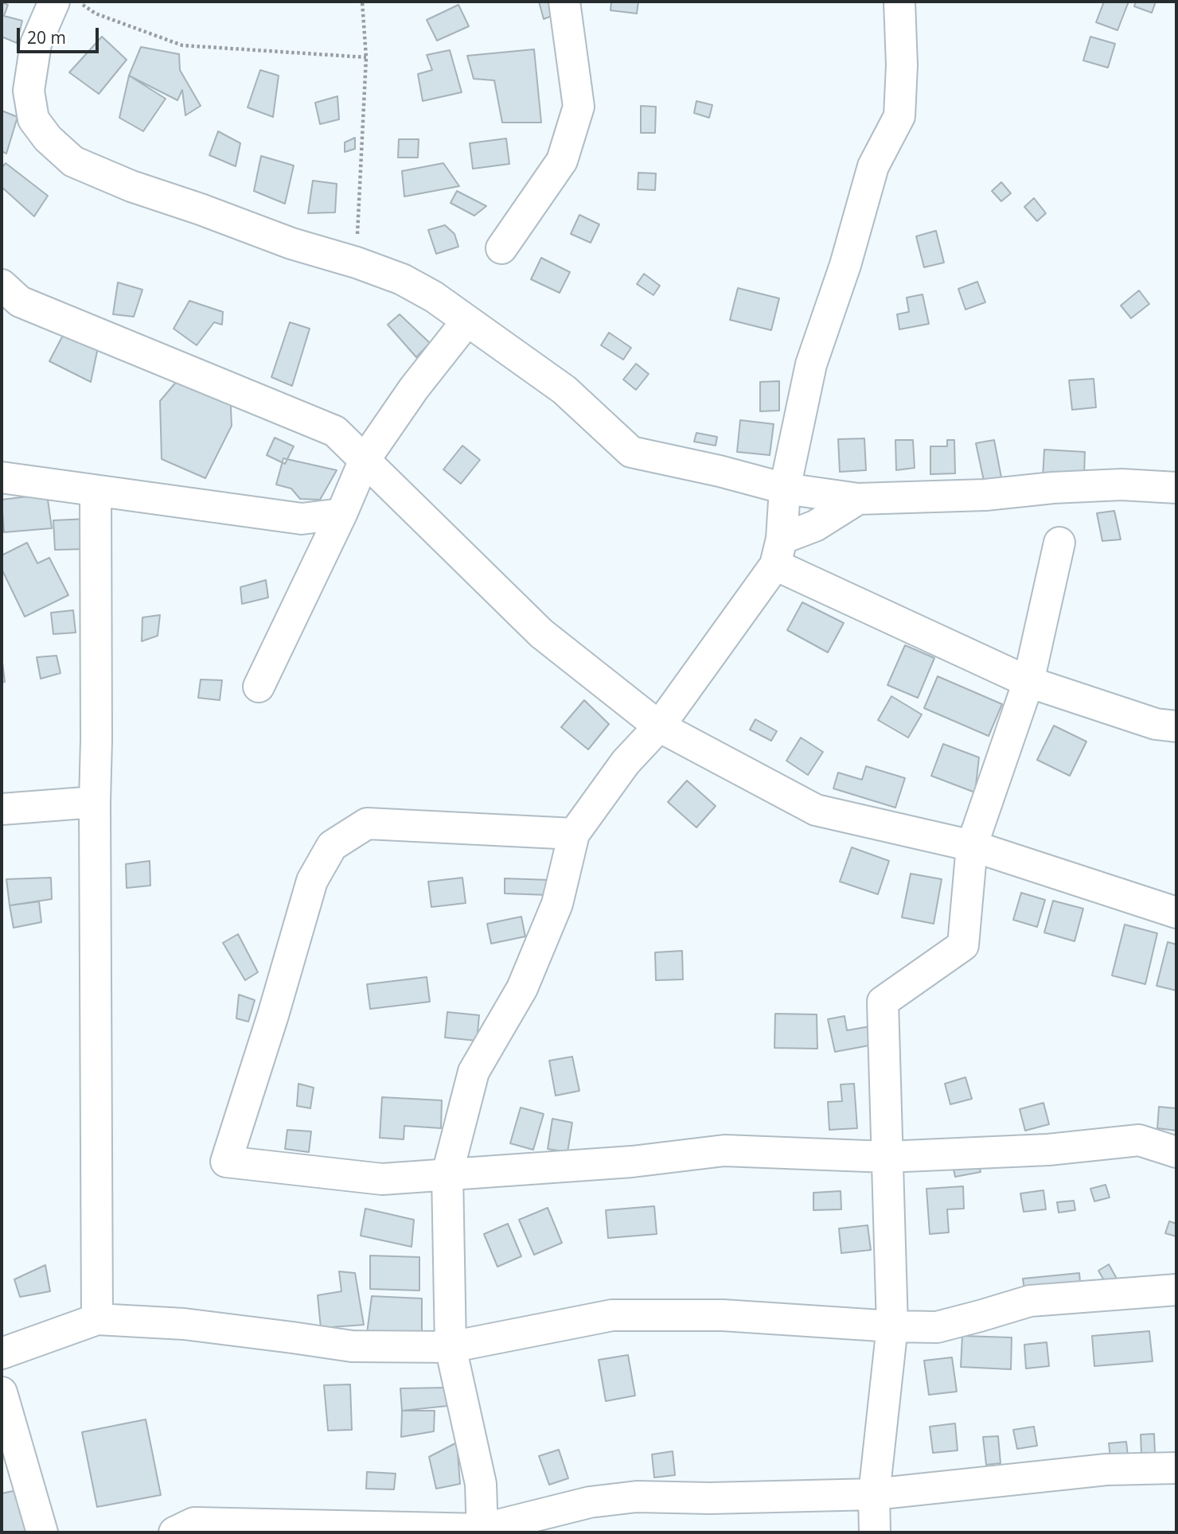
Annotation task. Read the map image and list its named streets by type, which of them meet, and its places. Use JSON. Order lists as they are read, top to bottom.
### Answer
{
  "scale_bar": "20 m"
}
